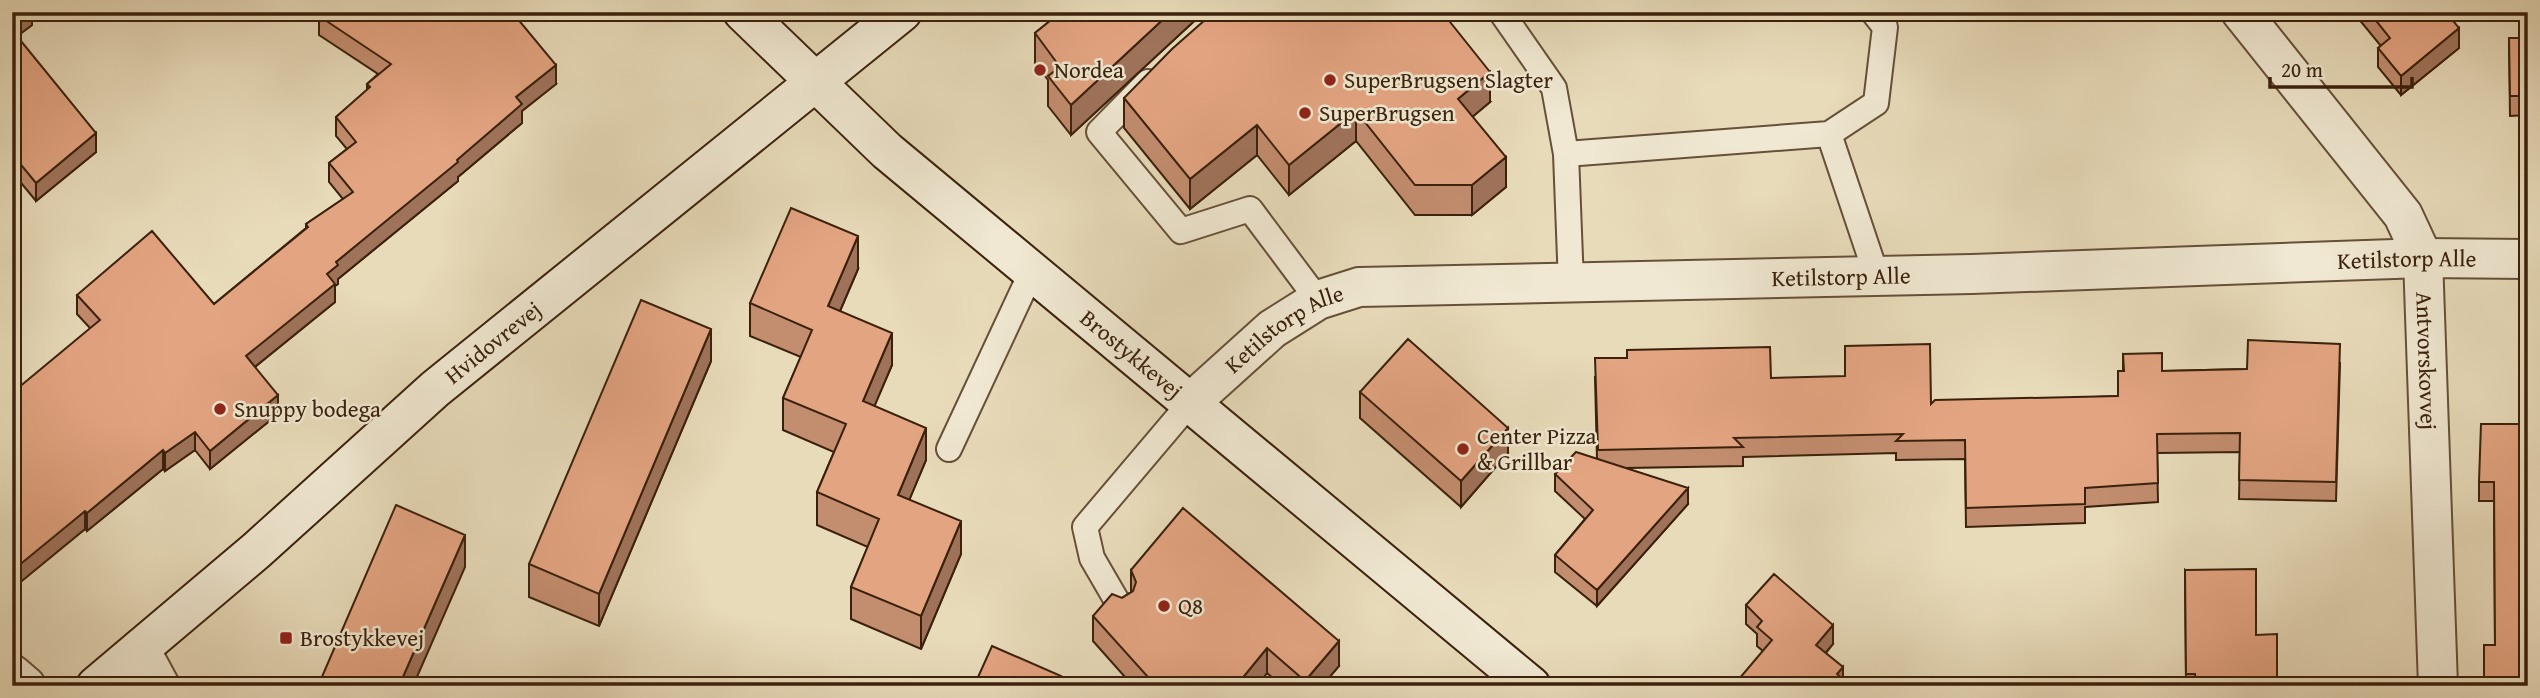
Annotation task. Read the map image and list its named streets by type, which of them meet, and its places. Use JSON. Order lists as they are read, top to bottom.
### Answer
{
  "streets": {
    "street": [
      "Ketilstorp Alle",
      "Hvidovrevej",
      "Brostykkevej",
      "Antvorskovvej"
    ]
  },
  "crossings": [
    ["Ketilstorp Alle", "Brostykkevej"],
    ["Ketilstorp Alle", "Antvorskovvej"],
    ["Hvidovrevej", "Brostykkevej"]
  ],
  "places": {
    "other": [
      "Nordea",
      "SuperBrugsen Slagter",
      "SuperBrugsen",
      "Snuppy bodega",
      "Center Pizza & Grillbar",
      "Q8"
    ],
    "transit": ["Brostykkevej"]
  },
  "scale_bar": "20 m"
}
